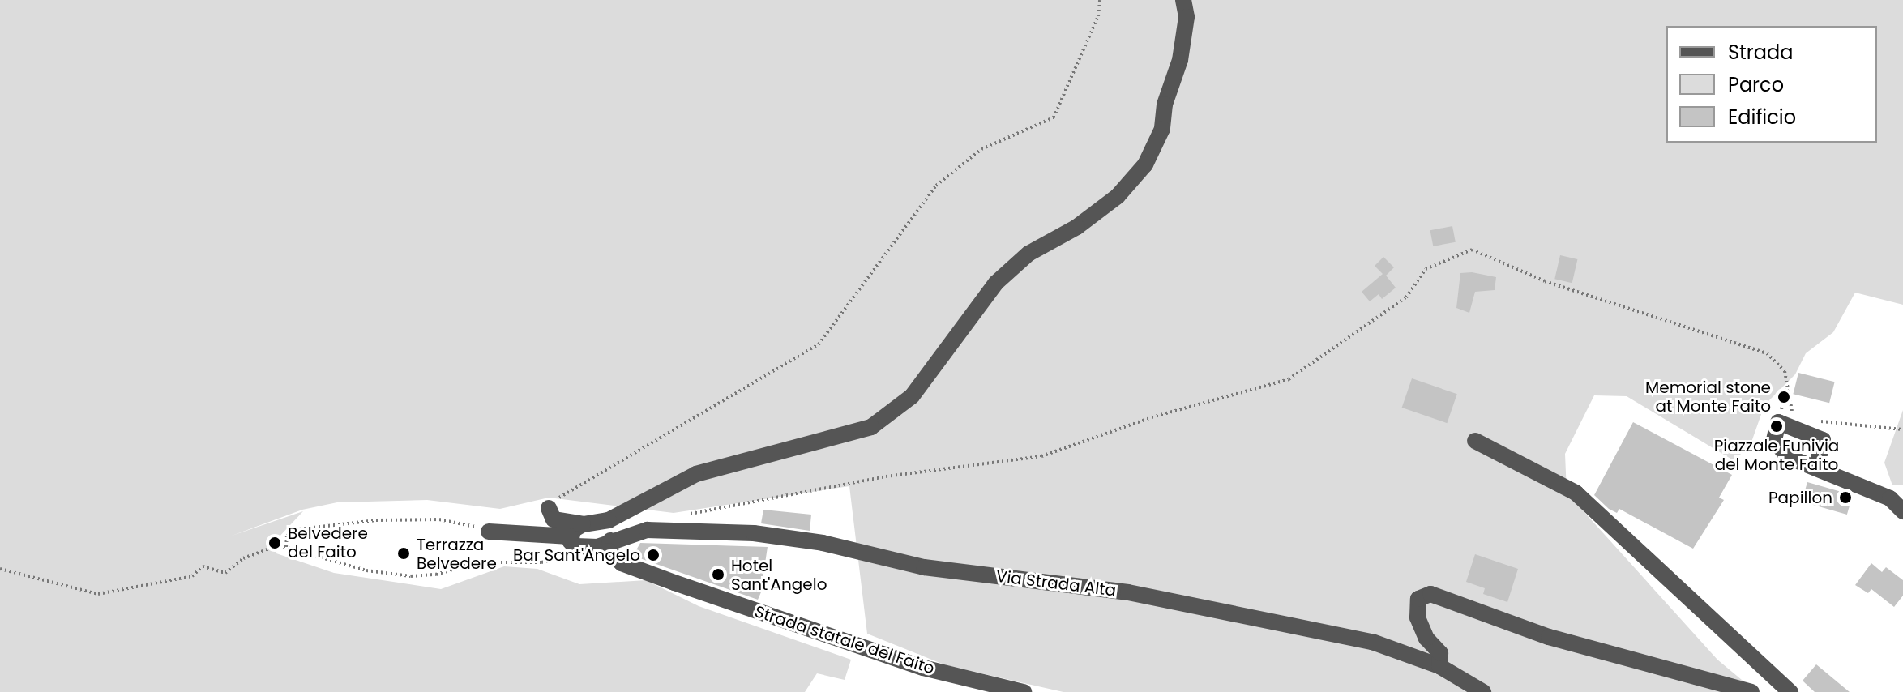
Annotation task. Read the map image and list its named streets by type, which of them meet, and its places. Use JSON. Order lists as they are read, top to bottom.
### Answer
{
  "streets": {
    "street": ["Via Strada Alta", "Strada statale del Faito"]
  },
  "crossings": [
    ["Via Strada Alta", "Strada statale del Faito"]
  ],
  "places": [
    "Memorial stone at Monte Faito",
    "Piazzale Funivia del Monte Faito",
    "Papillon",
    "Belvedere del Faito",
    "Terrazza Belvedere",
    "Bar Sant'Angelo",
    "Hotel Sant'Angelo"
  ],
  "legend": ["Strada", "Parco", "Edificio"]
}
